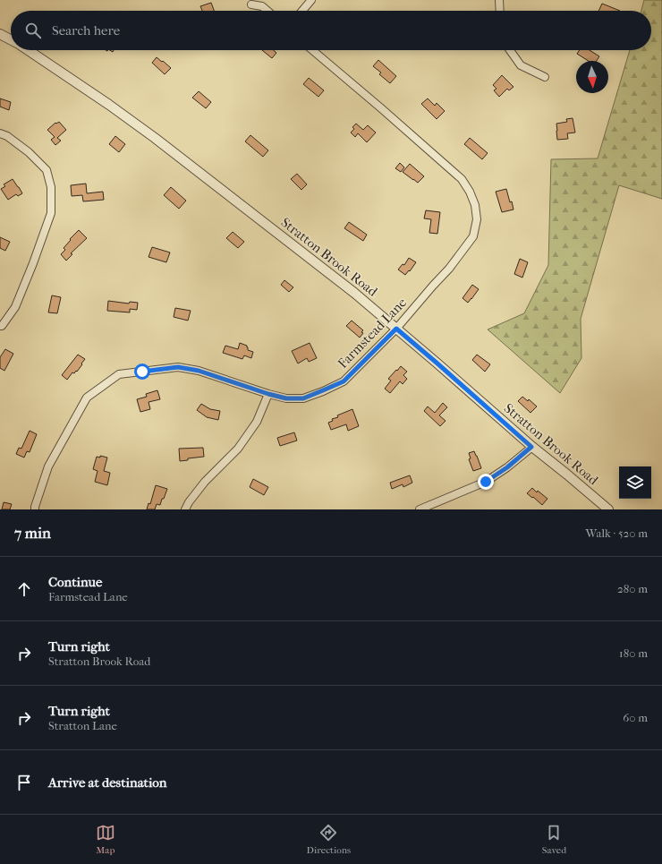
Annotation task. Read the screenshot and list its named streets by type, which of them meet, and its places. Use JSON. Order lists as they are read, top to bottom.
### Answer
{
  "streets": {
    "street": ["Stratton Brook Road", "Farmstead Lane"]
  },
  "crossings": [
    ["Stratton Brook Road", "Farmstead Lane"]
  ],
  "north": "bottom",
  "page": {
    "search": "Search here",
    "heading": ["7 min", "Walk · 520 m"],
    "list": [
      ["Continue", "Farmstead Lane", "280 m"],
      ["Turn right", "Stratton Brook Road", "180 m"],
      ["Turn right", "Stratton Lane", "60 m"],
      "Arrive at destination"
    ],
    "nav": ["Map", "Directions", "Saved"]
  }
}
